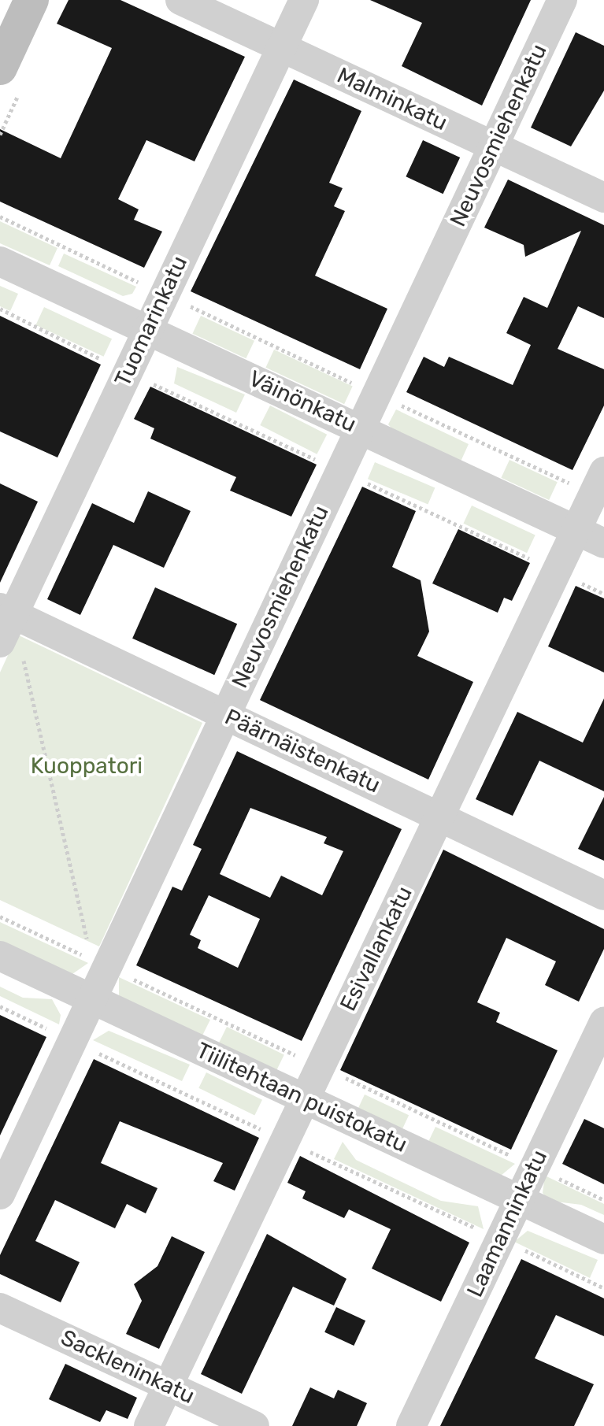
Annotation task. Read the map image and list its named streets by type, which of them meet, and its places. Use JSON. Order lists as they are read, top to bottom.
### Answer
{
  "streets": {
    "street": [
      "Malminkatu",
      "Neuvosmiehenkatu",
      "Tuomarinkatu",
      "Väinönkatu",
      "Päärnäistenkatu",
      "Esivallankatu",
      "Tiilitehtaan puistokatu",
      "Laamanninkatu",
      "Sackleninkatu"
    ]
  },
  "crossings": [
    ["Malminkatu", "Neuvosmiehenkatu"],
    ["Malminkatu", "Tuomarinkatu"],
    ["Neuvosmiehenkatu", "Väinönkatu"],
    ["Neuvosmiehenkatu", "Päärnäistenkatu"],
    ["Neuvosmiehenkatu", "Tiilitehtaan puistokatu"],
    ["Tuomarinkatu", "Väinönkatu"],
    ["Tuomarinkatu", "Päärnäistenkatu"],
    ["Väinönkatu", "Esivallankatu"],
    ["Päärnäistenkatu", "Esivallankatu"],
    ["Esivallankatu", "Tiilitehtaan puistokatu"],
    ["Esivallankatu", "Sackleninkatu"],
    ["Tiilitehtaan puistokatu", "Laamanninkatu"]
  ],
  "parks": ["Kuoppatori"]
}
